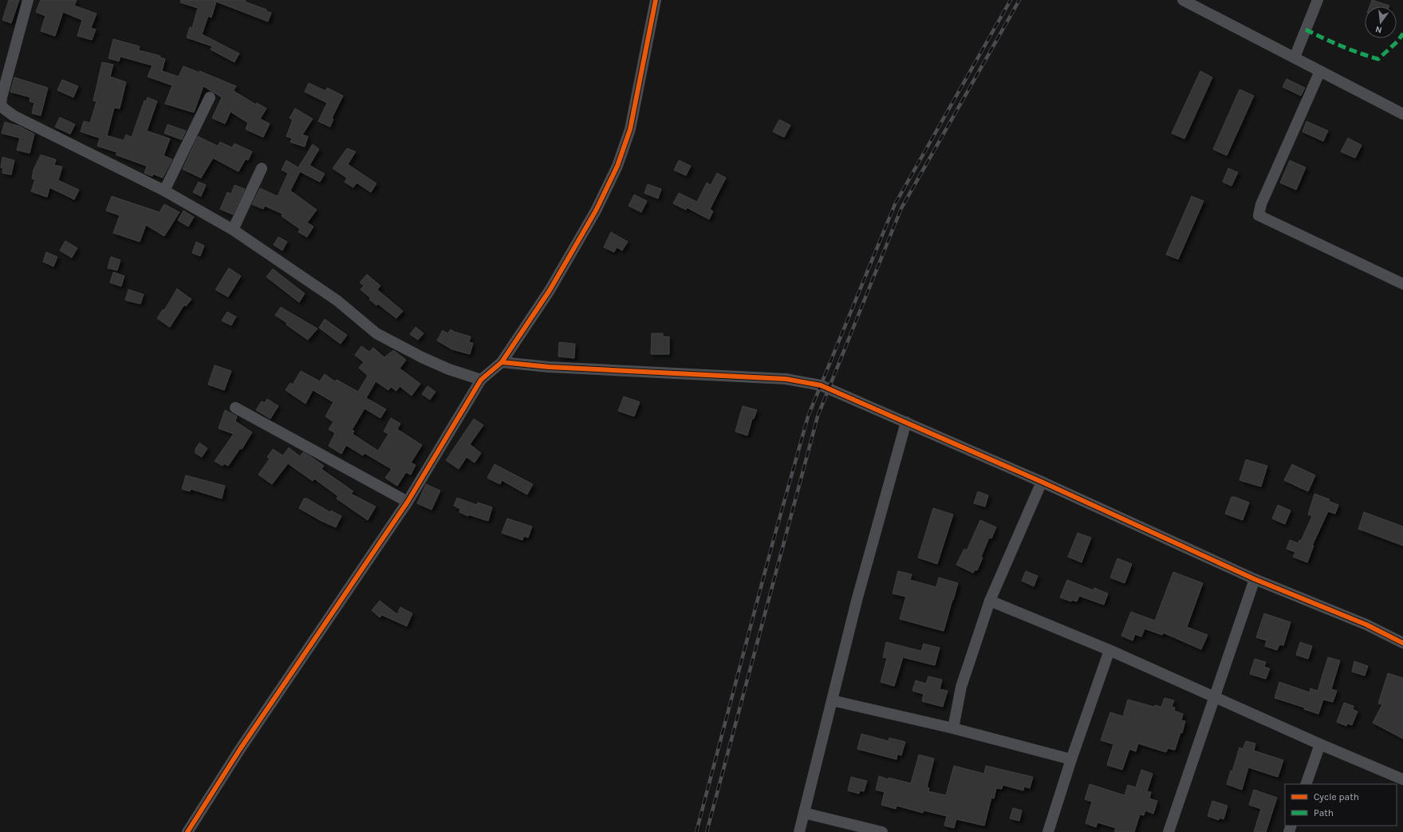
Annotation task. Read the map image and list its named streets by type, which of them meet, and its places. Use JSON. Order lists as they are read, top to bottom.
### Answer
{
  "legend": ["Cycle path", "Path"],
  "north": "bottom"
}
